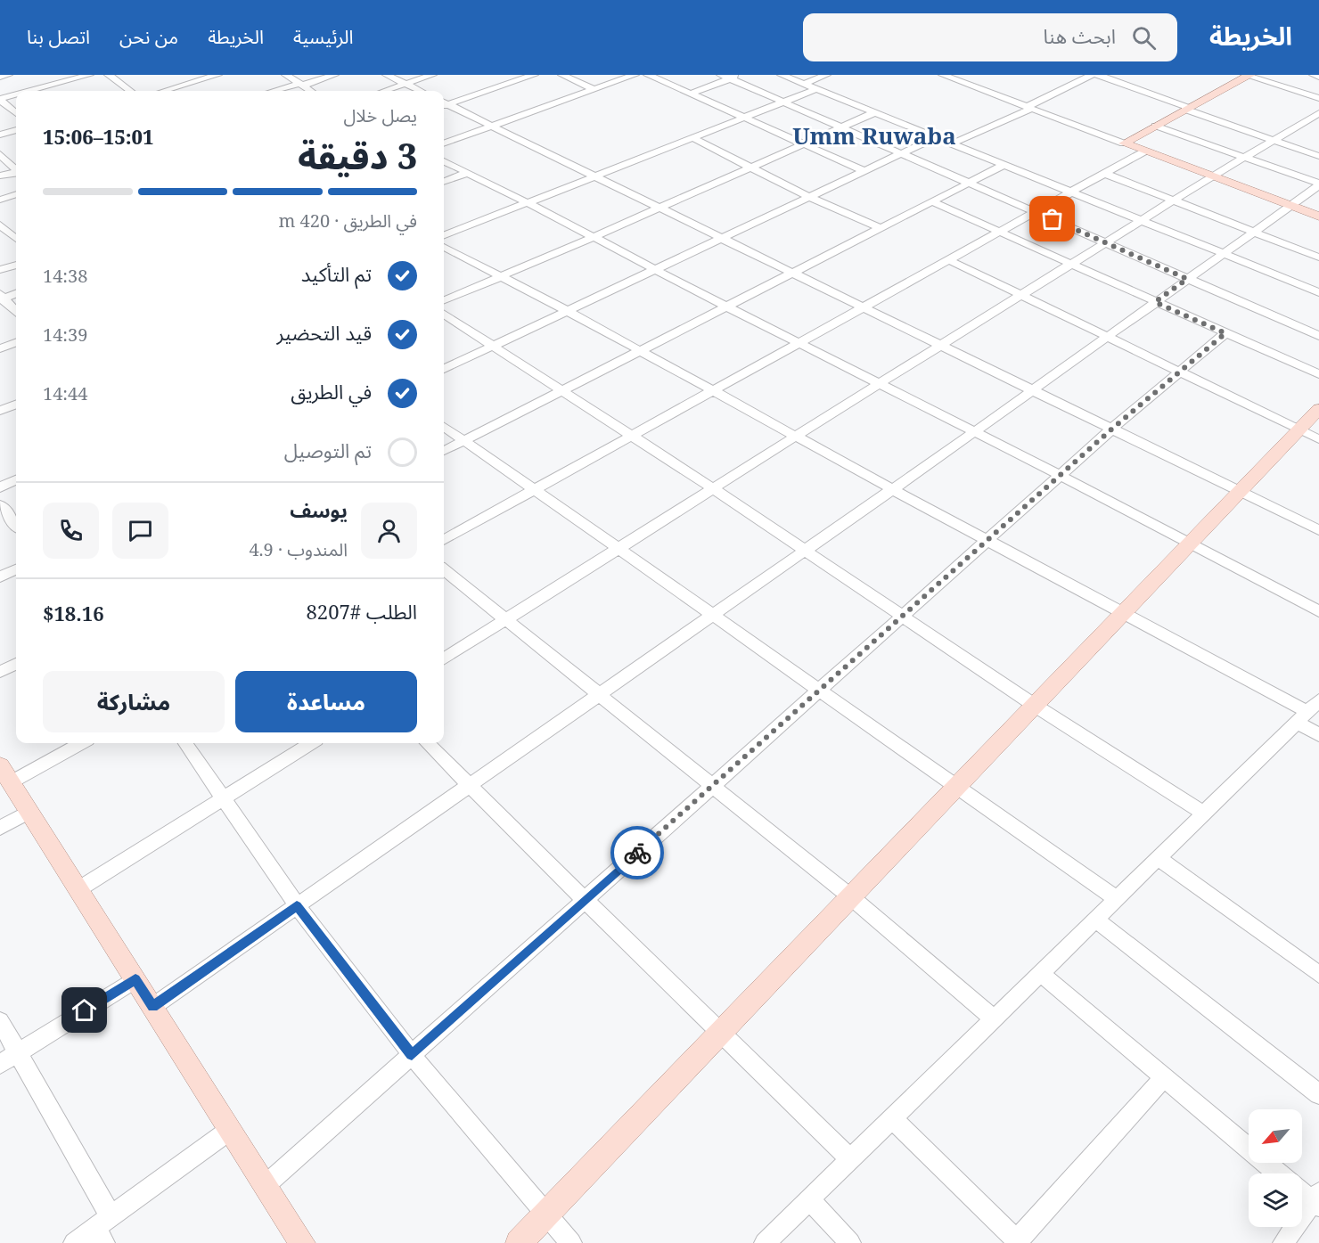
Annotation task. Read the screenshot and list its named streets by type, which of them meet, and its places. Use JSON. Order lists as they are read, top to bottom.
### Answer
{
  "districts": ["Umm Ruwaba"],
  "north": "bottom left",
  "page": {
    "header": "الخريطة",
    "search": "ابحث هنا",
    "nav": [
      "الرئيسية",
      "الخريطة",
      "من نحن",
      "اتصل بنا"
    ],
    "heading": ["3 دقيقة", "يصل خلال", "15:01–15:06"],
    "panel": [
      "يوسف",
      "المندوب · 4.9",
      "الطلب #8207",
      "$18.16"
    ],
    "bar": "في الطريق · 420 m",
    "list": [
      ["تم التأكيد", "14:38"],
      ["قيد التحضير", "14:39"],
      ["في الطريق", "14:44"],
      "تم التوصيل"
    ],
    "buttons": ["مساعدة", "مشاركة"]
  }
}
